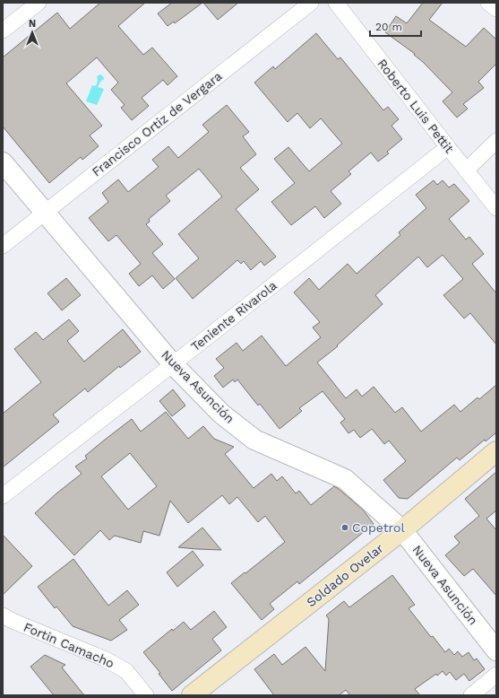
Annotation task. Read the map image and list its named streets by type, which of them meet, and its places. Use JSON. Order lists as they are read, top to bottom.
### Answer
{
  "streets": {
    "main road": ["Soldado Ovelar"],
    "street": [
      "Roberto Luis Pettit",
      "Francisco Ortiz de Vergara",
      "Teniente Rivarola",
      "Nueva Asunción",
      "Fortin Camacho"
    ]
  },
  "crossings": [
    ["Roberto Luis Pettit", "Teniente Rivarola"],
    ["Francisco Ortiz de Vergara", "Nueva Asunción"],
    ["Teniente Rivarola", "Nueva Asunción"],
    ["Nueva Asunción", "Soldado Ovelar"]
  ],
  "places": ["Copetrol"],
  "scale_bar": "20 m",
  "north": "top"
}
